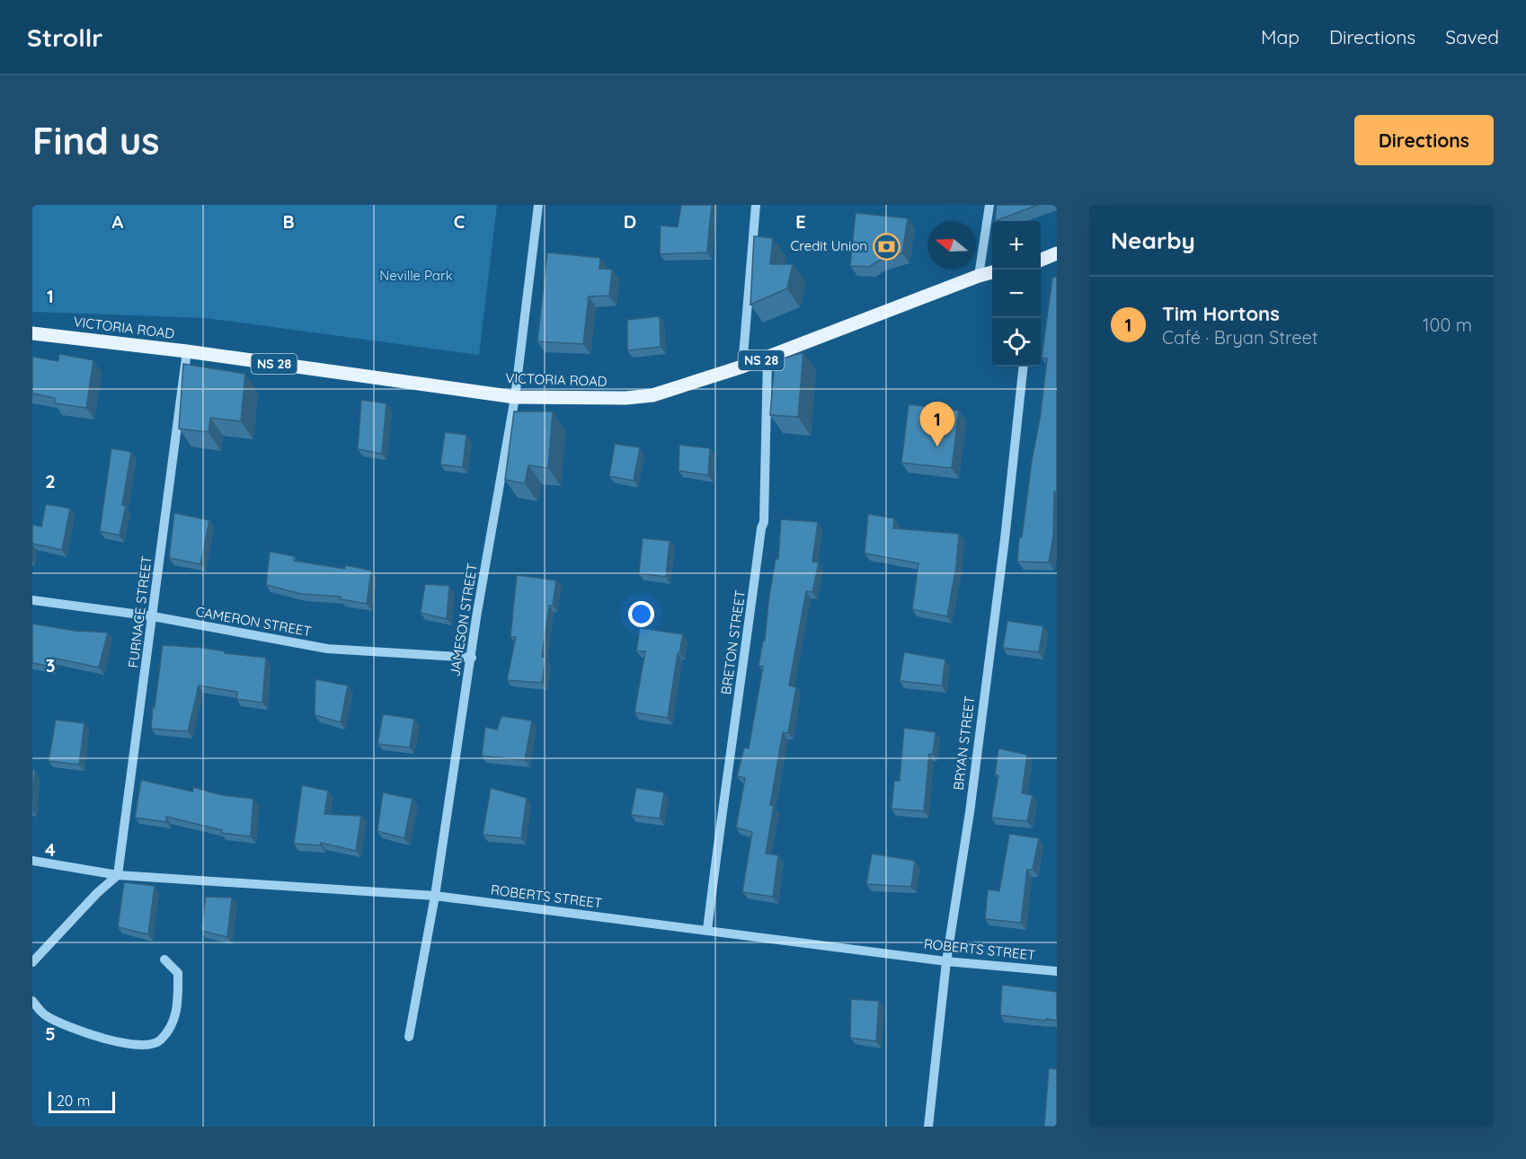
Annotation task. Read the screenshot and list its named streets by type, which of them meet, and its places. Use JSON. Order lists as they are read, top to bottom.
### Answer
{
  "streets": {
    "main road": ["VICTORIA ROAD", "NS 28"],
    "street": [
      "FURNACE STREET",
      "JAMESON STREET",
      "CAMERON STREET",
      "BRETON STREET",
      "BRYAN STREET",
      "ROBERTS STREET"
    ]
  },
  "crossings": [
    ["VICTORIA ROAD", "FURNACE STREET"],
    ["VICTORIA ROAD", "JAMESON STREET"],
    ["VICTORIA ROAD", "BRETON STREET"],
    ["FURNACE STREET", "CAMERON STREET"],
    ["FURNACE STREET", "ROBERTS STREET"],
    ["JAMESON STREET", "CAMERON STREET"],
    ["JAMESON STREET", "ROBERTS STREET"],
    ["BRETON STREET", "ROBERTS STREET"],
    ["BRYAN STREET", "ROBERTS STREET"]
  ],
  "parks": ["Neville Park"],
  "places": {
    "bank": ["Credit Union"]
  },
  "scale_bar": "20 m",
  "north": "left",
  "page": {
    "header": "Strollr",
    "nav": ["Map", "Directions", "Saved"],
    "buttons": "Directions",
    "title": "Find us",
    "heading": "Nearby",
    "map_buttons": ["+", "−"],
    "list": [
      {
        "mark": "1",
        "name": "Tim Hortons",
        "note": "Café · Bryan Street",
        "value": "100 m"
      }
    ],
    "pins": "1",
    "scale": "20 m"
  },
  "grid": {
    "columns": [
      "A",
      "B",
      "C",
      "D",
      "E"
    ],
    "rows": [
      "1",
      "2",
      "3",
      "4",
      "5"
    ]
  }
}
